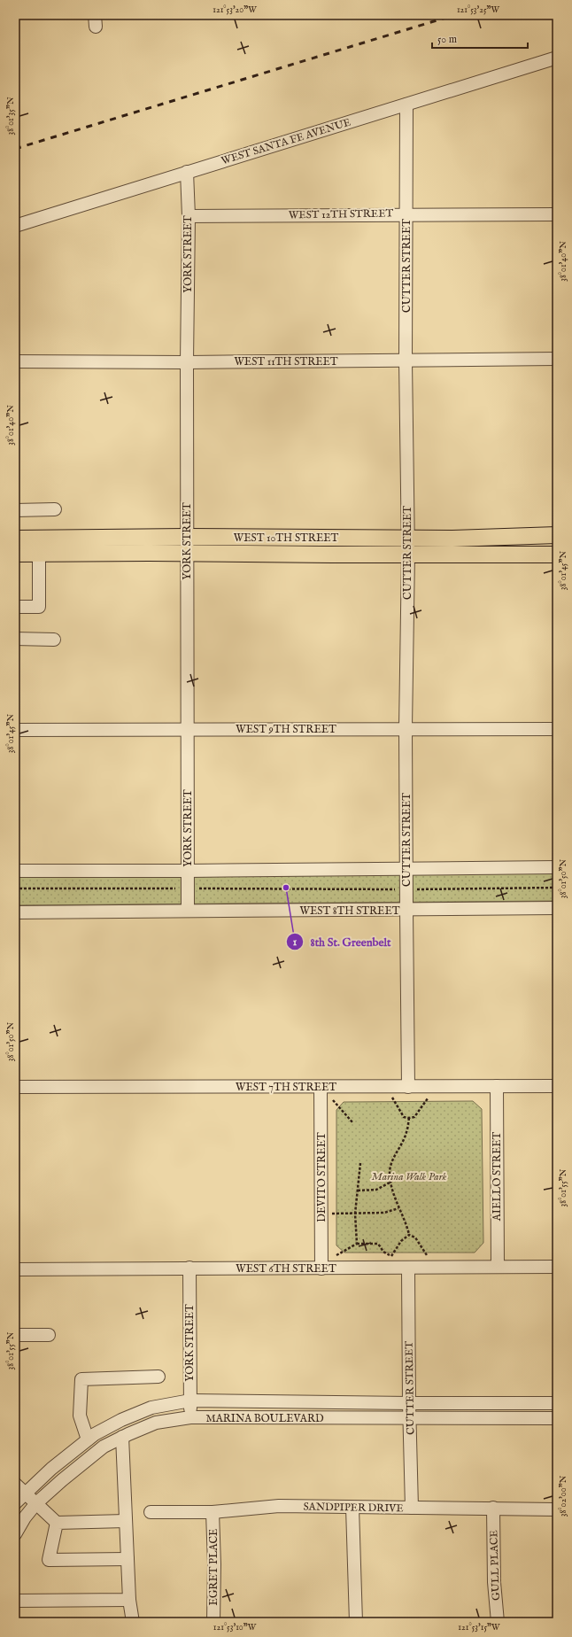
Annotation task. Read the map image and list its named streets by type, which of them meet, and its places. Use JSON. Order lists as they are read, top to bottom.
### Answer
{
  "streets": {
    "main road": ["WEST 10TH STREET"],
    "street": [
      "WEST SANTA FE AVENUE",
      "WEST 12TH STREET",
      "YORK STREET",
      "CUTTER STREET",
      "WEST 11TH STREET",
      "WEST 9TH STREET",
      "WEST 8TH STREET",
      "WEST 7TH STREET",
      "AIELLO STREET",
      "DEVITO STREET",
      "WEST 6TH STREET",
      "MARINA BOULEVARD",
      "SANDPIPER DRIVE",
      "GULL PLACE",
      "EGRET PLACE"
    ]
  },
  "crossings": [
    ["WEST SANTA FE AVENUE", "YORK STREET"],
    ["WEST SANTA FE AVENUE", "CUTTER STREET"],
    ["WEST 12TH STREET", "YORK STREET"],
    ["WEST 12TH STREET", "CUTTER STREET"],
    ["YORK STREET", "WEST 11TH STREET"],
    ["YORK STREET", "WEST 10TH STREET"],
    ["YORK STREET", "WEST 9TH STREET"],
    ["YORK STREET", "WEST 8TH STREET"],
    ["YORK STREET", "WEST 6TH STREET"],
    ["YORK STREET", "MARINA BOULEVARD"],
    ["CUTTER STREET", "WEST 11TH STREET"],
    ["CUTTER STREET", "WEST 10TH STREET"],
    ["CUTTER STREET", "WEST 9TH STREET"],
    ["CUTTER STREET", "WEST 8TH STREET"],
    ["CUTTER STREET", "WEST 7TH STREET"],
    ["CUTTER STREET", "WEST 6TH STREET"],
    ["CUTTER STREET", "MARINA BOULEVARD"],
    ["CUTTER STREET", "SANDPIPER DRIVE"],
    ["WEST 7TH STREET", "AIELLO STREET"],
    ["WEST 7TH STREET", "DEVITO STREET"],
    ["AIELLO STREET", "WEST 6TH STREET"],
    ["DEVITO STREET", "WEST 6TH STREET"],
    ["SANDPIPER DRIVE", "GULL PLACE"],
    ["SANDPIPER DRIVE", "EGRET PLACE"]
  ],
  "parks": ["Marina Walk Park"],
  "places": ["8th St. Greenbelt"],
  "scale_bar": "50 m",
  "coordinates": [
    "121°53'20\"W",
    "121°53'25\"W",
    "38°01'35\"N",
    "38°01'40\"N",
    "38°01'45\"N",
    "38°01'50\"N",
    "38°01'55\"N",
    "38°02'00\"N",
    "121°53'10\"W",
    "121°53'15\"W"
  ]
}
